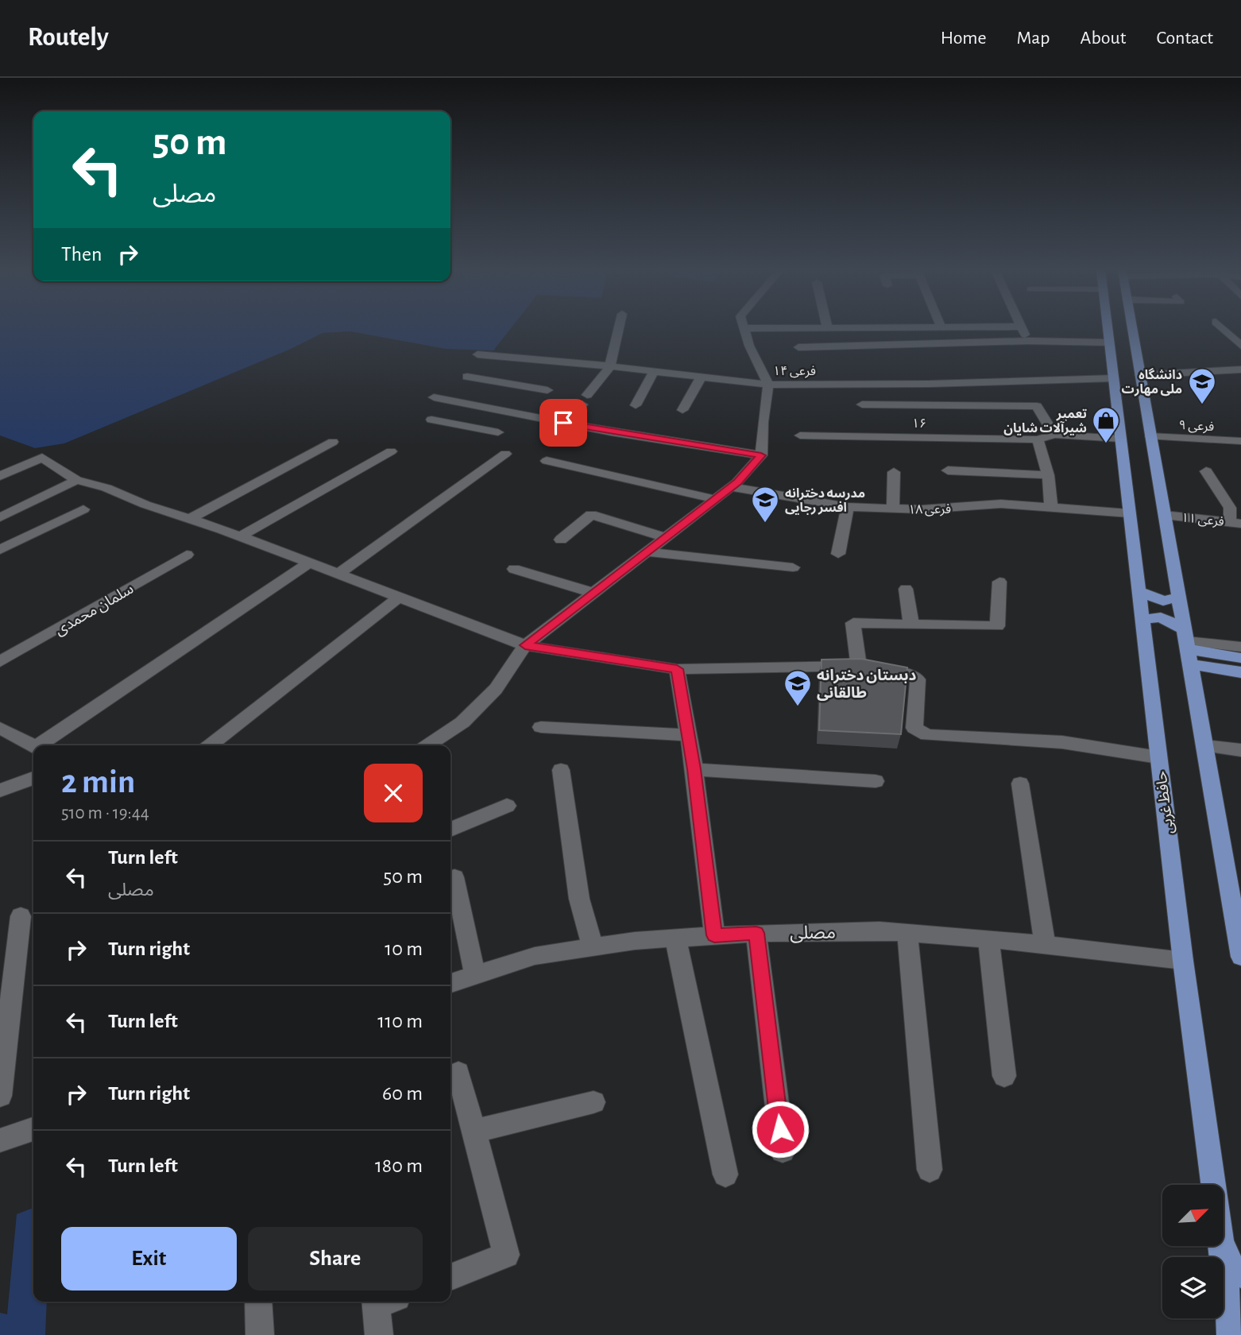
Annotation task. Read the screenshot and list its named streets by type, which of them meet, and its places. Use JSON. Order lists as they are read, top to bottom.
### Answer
{
  "streets": {
    "main road": ["حافظ غربی"],
    "street": [
      "فرعی ۱۴",
      "۱۶",
      "فرعی ۹",
      "فرعی ۱۸",
      "فرعی ۱۱",
      "سلمان محمدی",
      "مصلی"
    ]
  },
  "crossings": [
    ["فرعی ۱۴", "حافظ غربی"],
    ["۱۶", "حافظ غربی"],
    ["فرعی ۹", "حافظ غربی"],
    ["فرعی ۱۸", "حافظ غربی"],
    ["فرعی ۱۱", "حافظ غربی"],
    ["حافظ غربی", "مصلی"]
  ],
  "places": {
    "school or university": ["دانشگاه ملی مهارت", "مدرسه دخترانه افسر رجایی", "دبستان دخترانه طالقانی"],
    "shop": ["تعمیر شیرآلات شایان"]
  },
  "north": "top right",
  "page": {
    "header": "Routely",
    "nav": [
      "Home",
      "Map",
      "About",
      "Contact"
    ],
    "turn": ["50 m", "مصلی"],
    "then": "Then",
    "heading": ["2 min", "510 m · 19:44"],
    "list": [
      {
        "name": "Turn left",
        "note": "مصلی",
        "value": "50 m"
      },
      {
        "name": "Turn right",
        "value": "10 m"
      },
      {
        "name": "Turn left",
        "value": "110 m"
      },
      {
        "name": "Turn right",
        "value": "60 m"
      },
      {
        "name": "Turn left",
        "value": "180 m"
      }
    ],
    "buttons": ["Exit", "Share"]
  }
}
